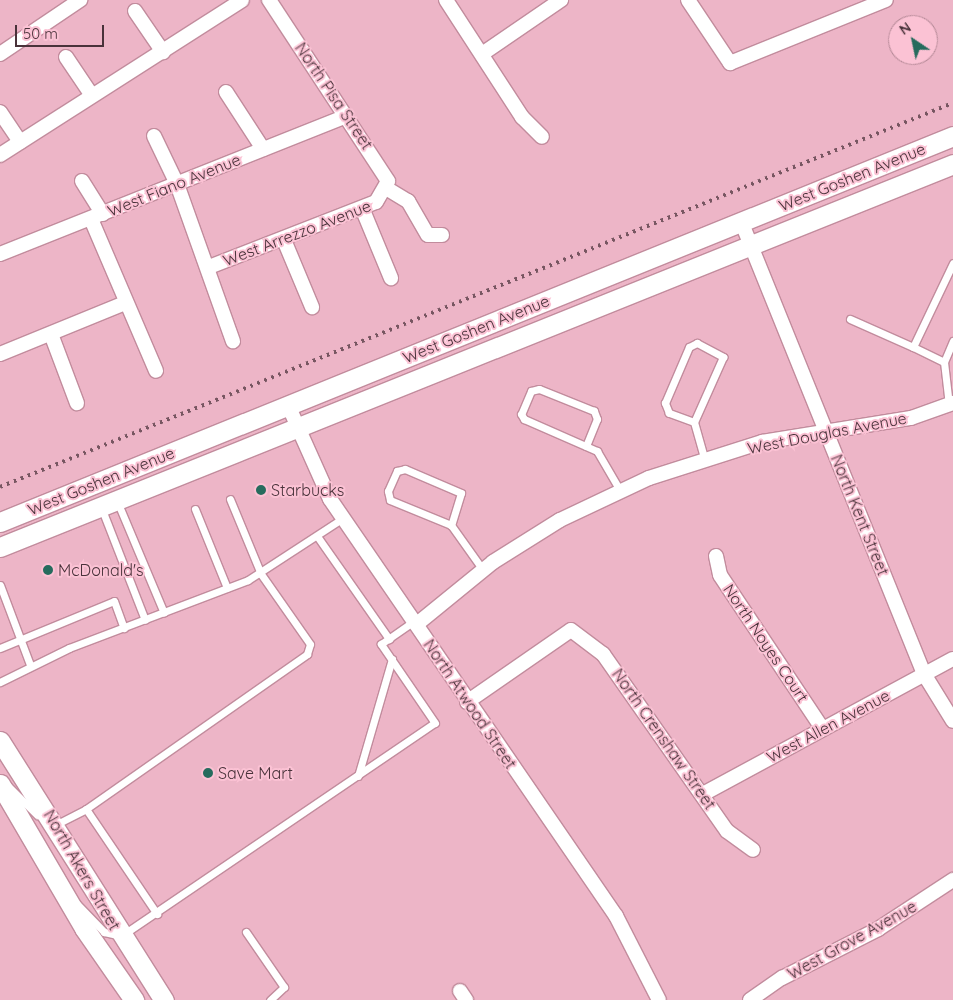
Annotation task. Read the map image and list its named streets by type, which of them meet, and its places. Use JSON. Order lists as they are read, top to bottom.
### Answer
{
  "streets": {
    "main road": ["West Goshen Avenue", "North Akers Street"],
    "street": [
      "North Pisa Street",
      "West Fiano Avenue",
      "West Arrezzo Avenue",
      "West Douglas Avenue",
      "North Kent Street",
      "North Noyes Court",
      "North Atwood Street",
      "West Allen Avenue",
      "North Crenshaw Street",
      "West Grove Avenue"
    ]
  },
  "crossings": [
    ["North Pisa Street", "West Fiano Avenue"],
    ["North Pisa Street", "West Arrezzo Avenue"],
    ["West Goshen Avenue", "North Kent Street"],
    ["West Goshen Avenue", "North Atwood Street"],
    ["West Douglas Avenue", "North Kent Street"],
    ["West Douglas Avenue", "North Atwood Street"],
    ["North Kent Street", "West Allen Avenue"],
    ["North Noyes Court", "West Allen Avenue"],
    ["North Atwood Street", "North Crenshaw Street"],
    ["West Allen Avenue", "North Crenshaw Street"]
  ],
  "places": ["Starbucks", "McDonald's", "Save Mart"],
  "scale_bar": "50 m",
  "north": "top left"
}
